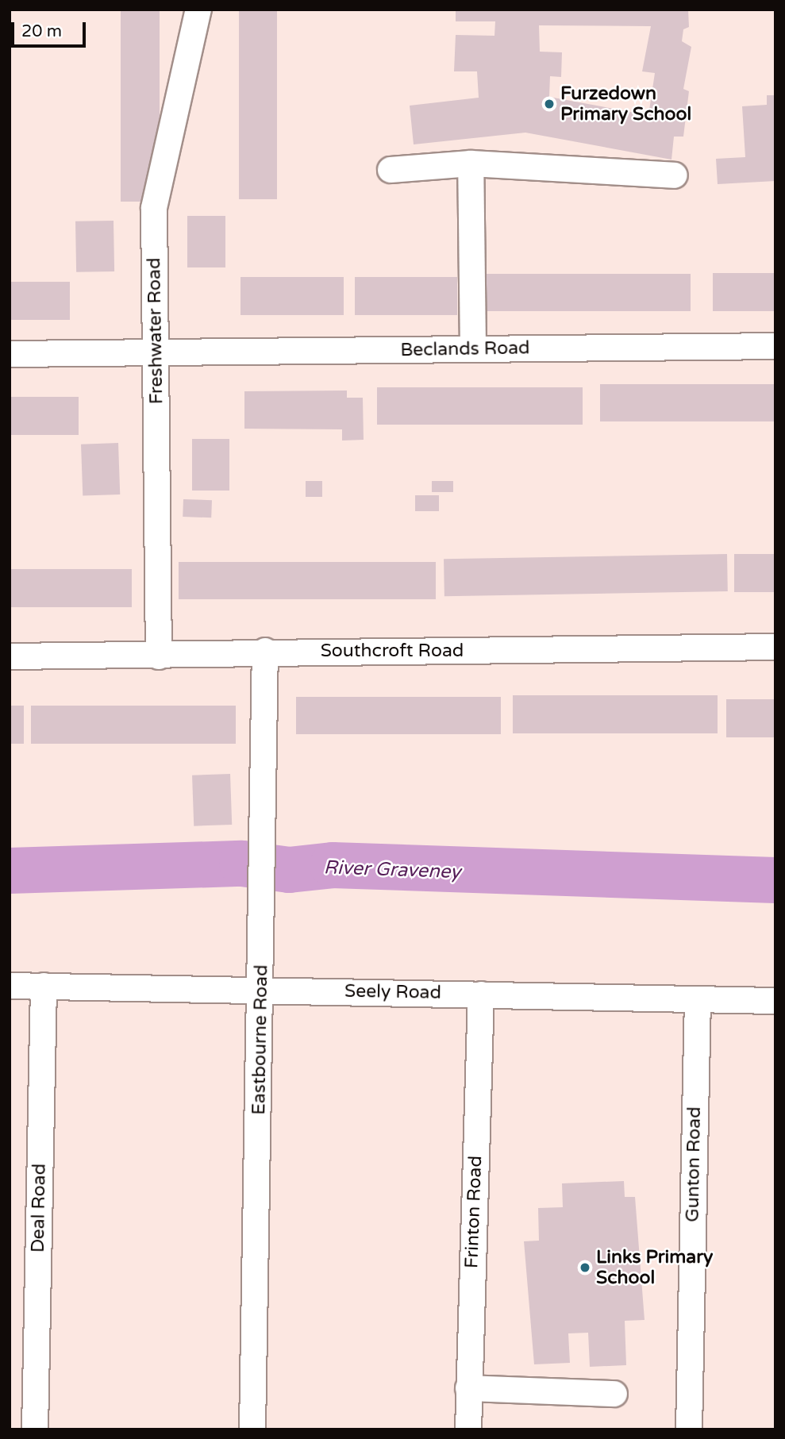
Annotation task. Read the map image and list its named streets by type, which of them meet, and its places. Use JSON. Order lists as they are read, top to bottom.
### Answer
{
  "streets": {
    "street": [
      "Freshwater Road",
      "Beclands Road",
      "Southcroft Road",
      "Seely Road",
      "Eastbourne Road",
      "Gunton Road",
      "Deal Road",
      "Frinton Road"
    ]
  },
  "crossings": [
    ["Freshwater Road", "Beclands Road"],
    ["Freshwater Road", "Southcroft Road"],
    ["Southcroft Road", "Eastbourne Road"],
    ["Seely Road", "Eastbourne Road"],
    ["Seely Road", "Gunton Road"],
    ["Seely Road", "Deal Road"],
    ["Seely Road", "Frinton Road"]
  ],
  "water": ["River Graveney"],
  "places": ["Furzedown Primary School", "Links Primary School"],
  "scale_bar": "20 m"
}
